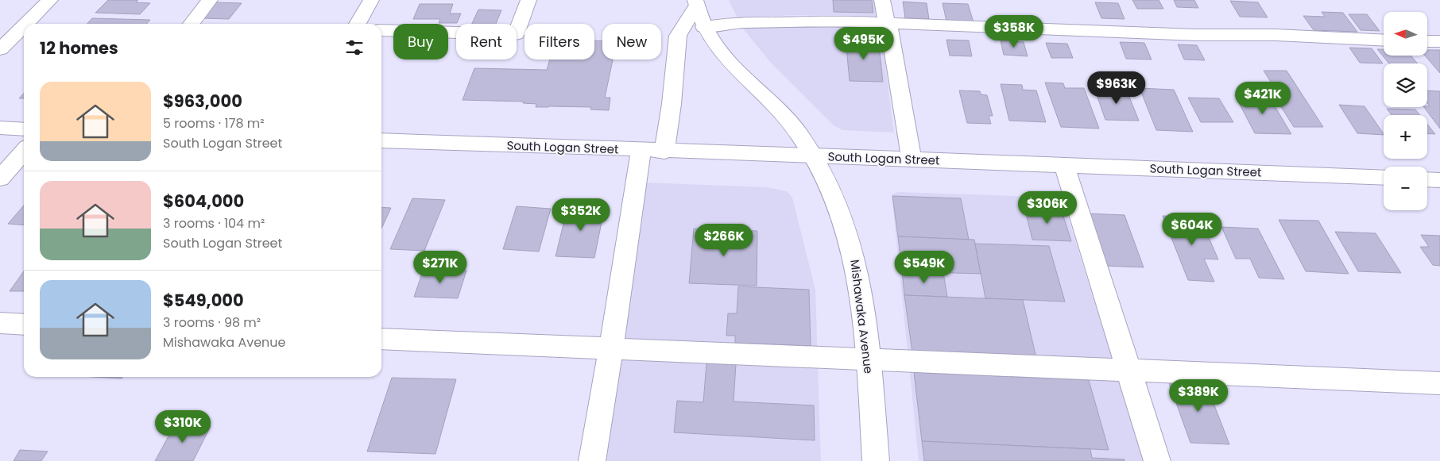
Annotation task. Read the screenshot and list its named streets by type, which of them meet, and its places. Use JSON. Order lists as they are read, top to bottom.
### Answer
{
  "streets": {
    "street": ["South Logan Street", "Mishawaka Avenue"]
  },
  "crossings": [
    ["South Logan Street", "Mishawaka Avenue"]
  ],
  "north": "left",
  "page": {
    "map_buttons": ["+", "−"],
    "price": [
      "$358K",
      "$495K",
      "$963K",
      "$421K",
      "$306K",
      "$352K",
      "$604K",
      "$266K",
      "$271K",
      "$549K",
      "$389K",
      "$310K"
    ],
    "chip": [
      "Buy",
      "Rent",
      "Filters",
      "New"
    ],
    "heading": "12 homes",
    "list": [
      {
        "name": "$963,000",
        "note": "5 rooms · 178 m² · South Logan Street"
      },
      {
        "name": "$604,000",
        "note": "3 rooms · 104 m² · South Logan Street"
      },
      {
        "name": "$549,000",
        "note": "3 rooms · 98 m² · Mishawaka Avenue"
      }
    ]
  }
}
